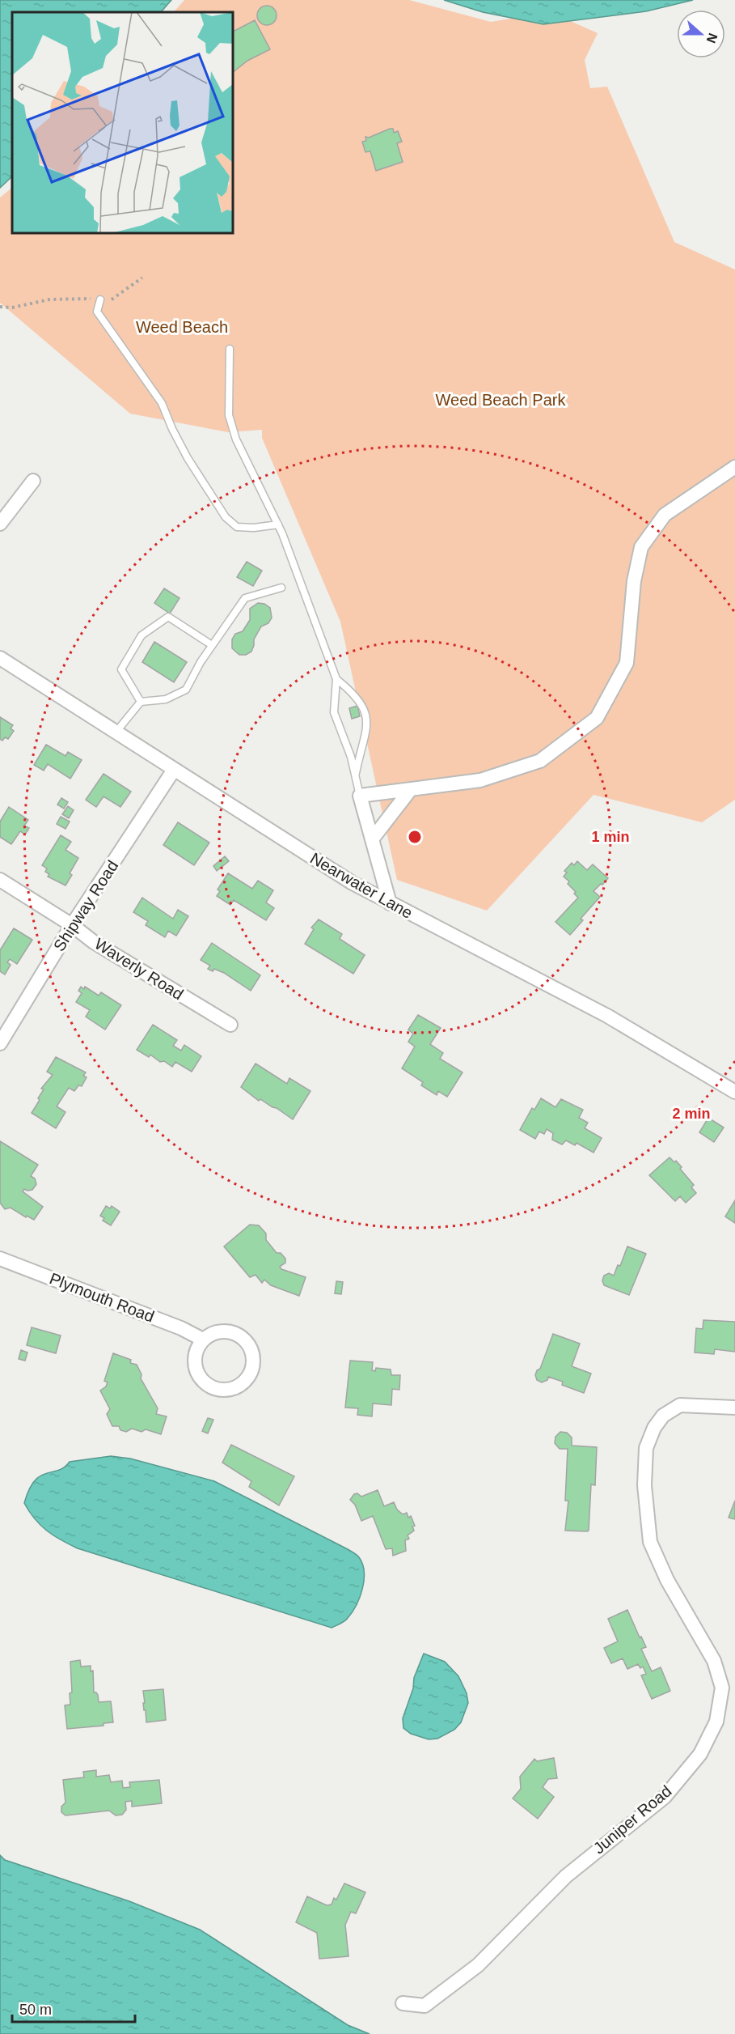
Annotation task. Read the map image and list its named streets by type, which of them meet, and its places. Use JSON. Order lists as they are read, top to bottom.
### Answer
{
  "streets": {
    "street": [
      "Nearwater Lane",
      "Shipway Road",
      "Waverly Road",
      "Plymouth Road",
      "Juniper Road"
    ]
  },
  "crossings": [
    ["Nearwater Lane", "Shipway Road"],
    ["Shipway Road", "Waverly Road"]
  ],
  "parks": ["Weed Beach", "Weed Beach Park"],
  "scale_bar": "50 m",
  "north": "right",
  "rings": ["1 min", "2 min"]
}
